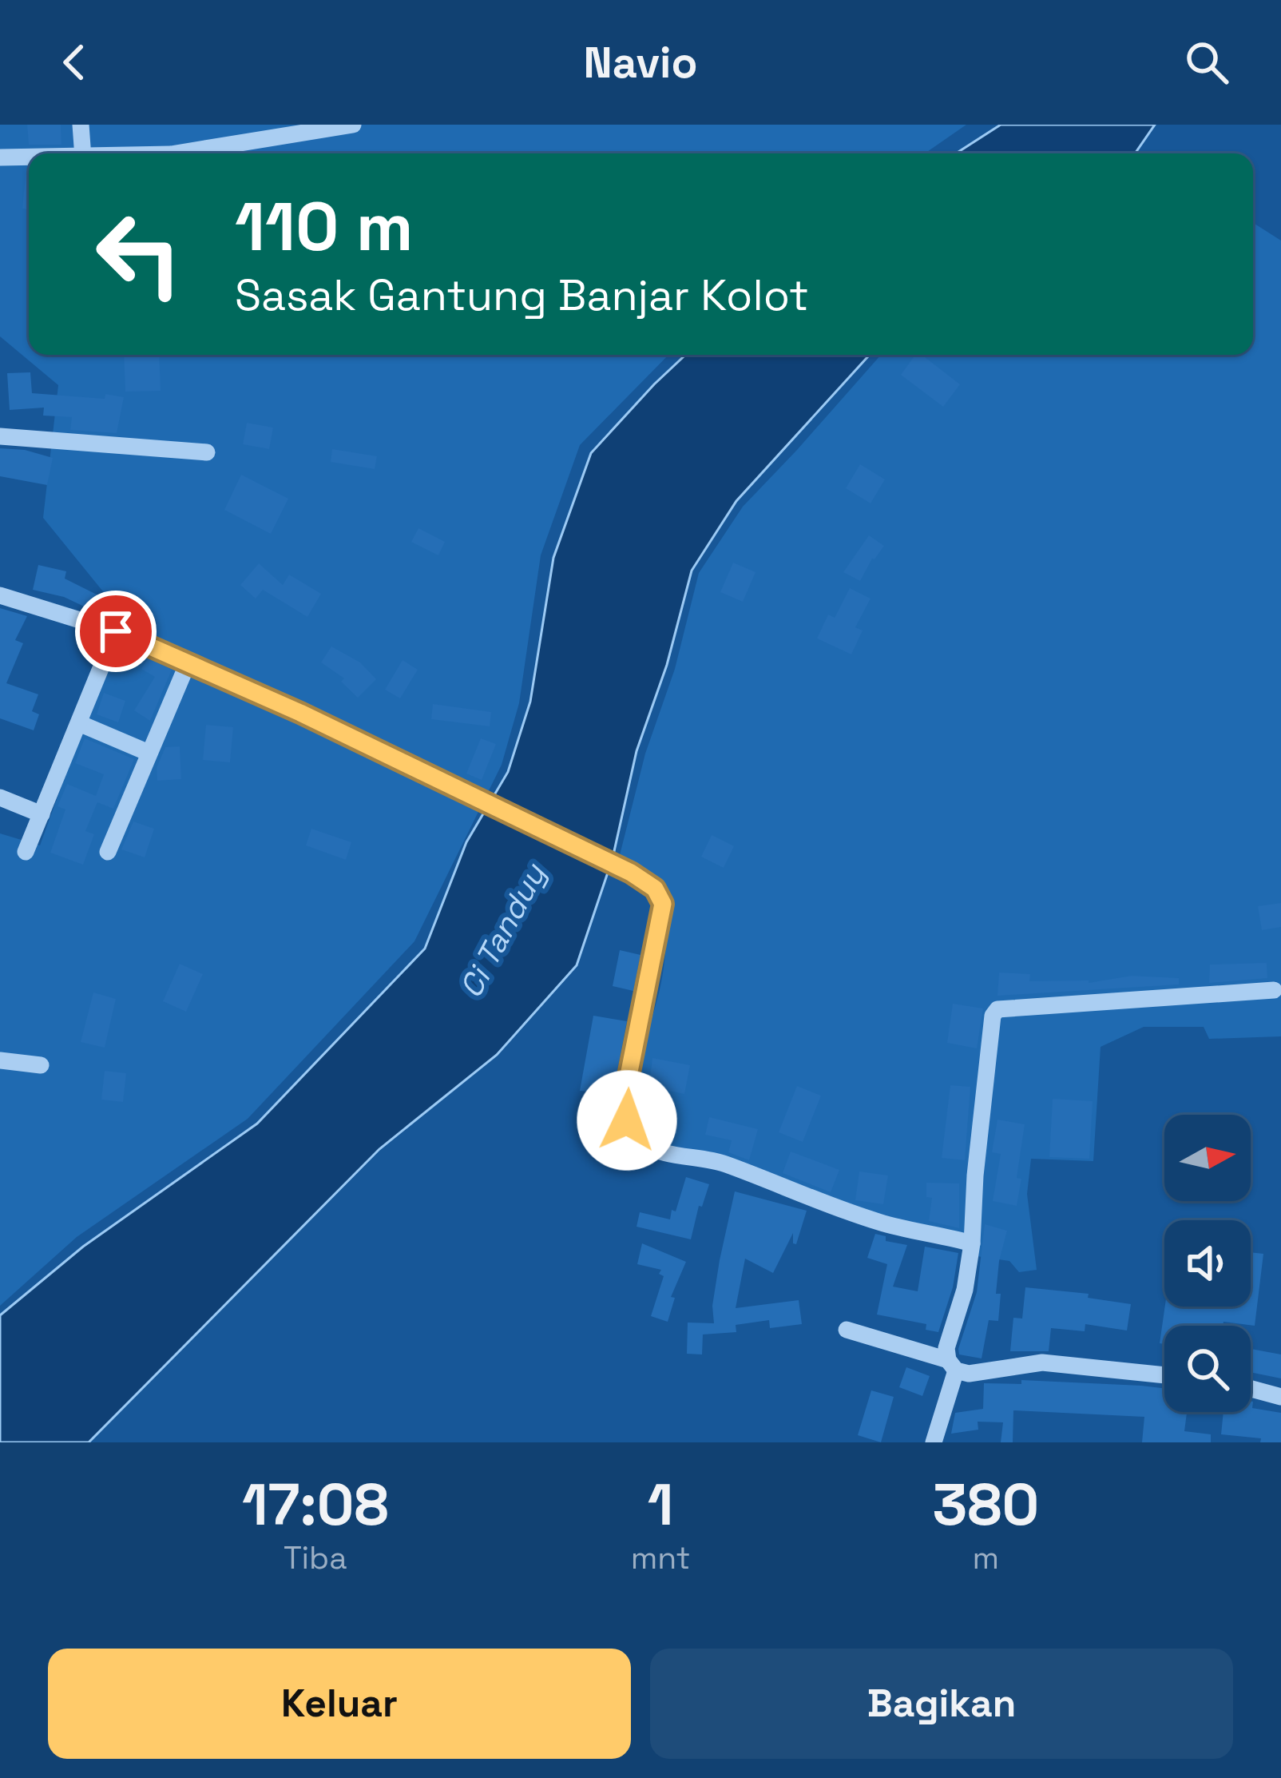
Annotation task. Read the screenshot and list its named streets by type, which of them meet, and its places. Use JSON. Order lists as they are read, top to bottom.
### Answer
{
  "water": ["Ci Tanduy"],
  "north": "right",
  "page": {
    "header": "Navio",
    "turn": ["110 m", "Sasak Gantung Banjar Kolot"],
    "eta": [
      "17:08",
      "Tiba",
      "1",
      "mnt",
      "380",
      "m"
    ],
    "buttons": ["Keluar", "Bagikan"]
  }
}
